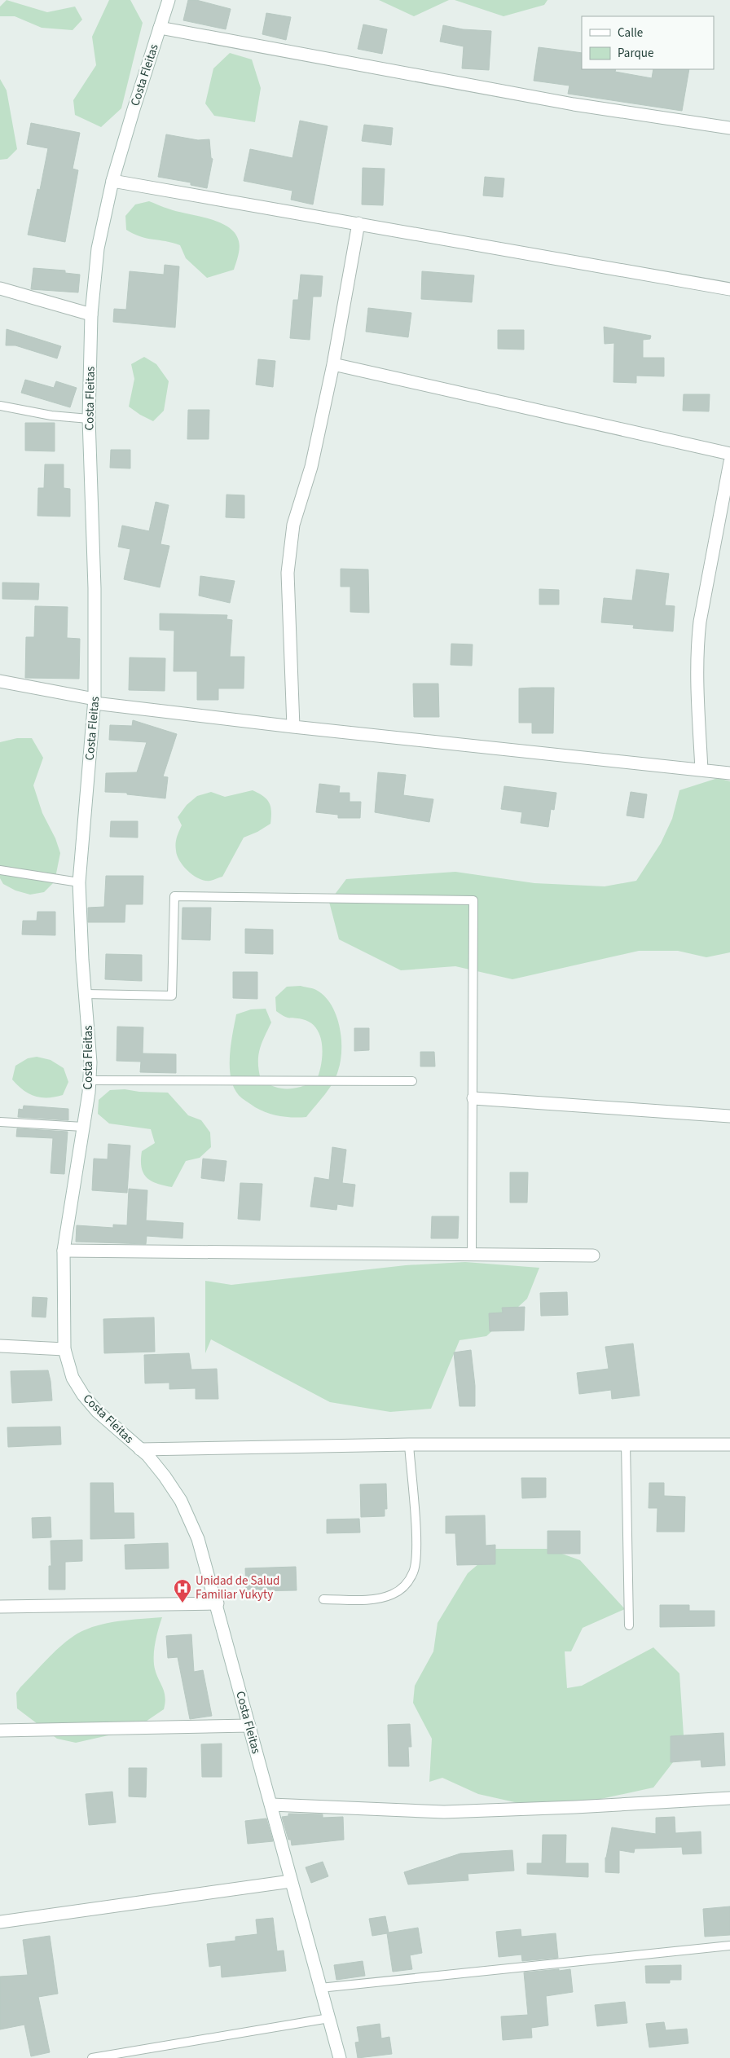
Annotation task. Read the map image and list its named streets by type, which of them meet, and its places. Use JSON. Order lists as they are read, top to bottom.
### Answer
{
  "streets": {
    "street": ["Costa Fleitas"]
  },
  "places": {
    "hospital": ["Unidad de Salud Familiar Yukyty"]
  },
  "legend": ["Calle", "Parque"]
}
